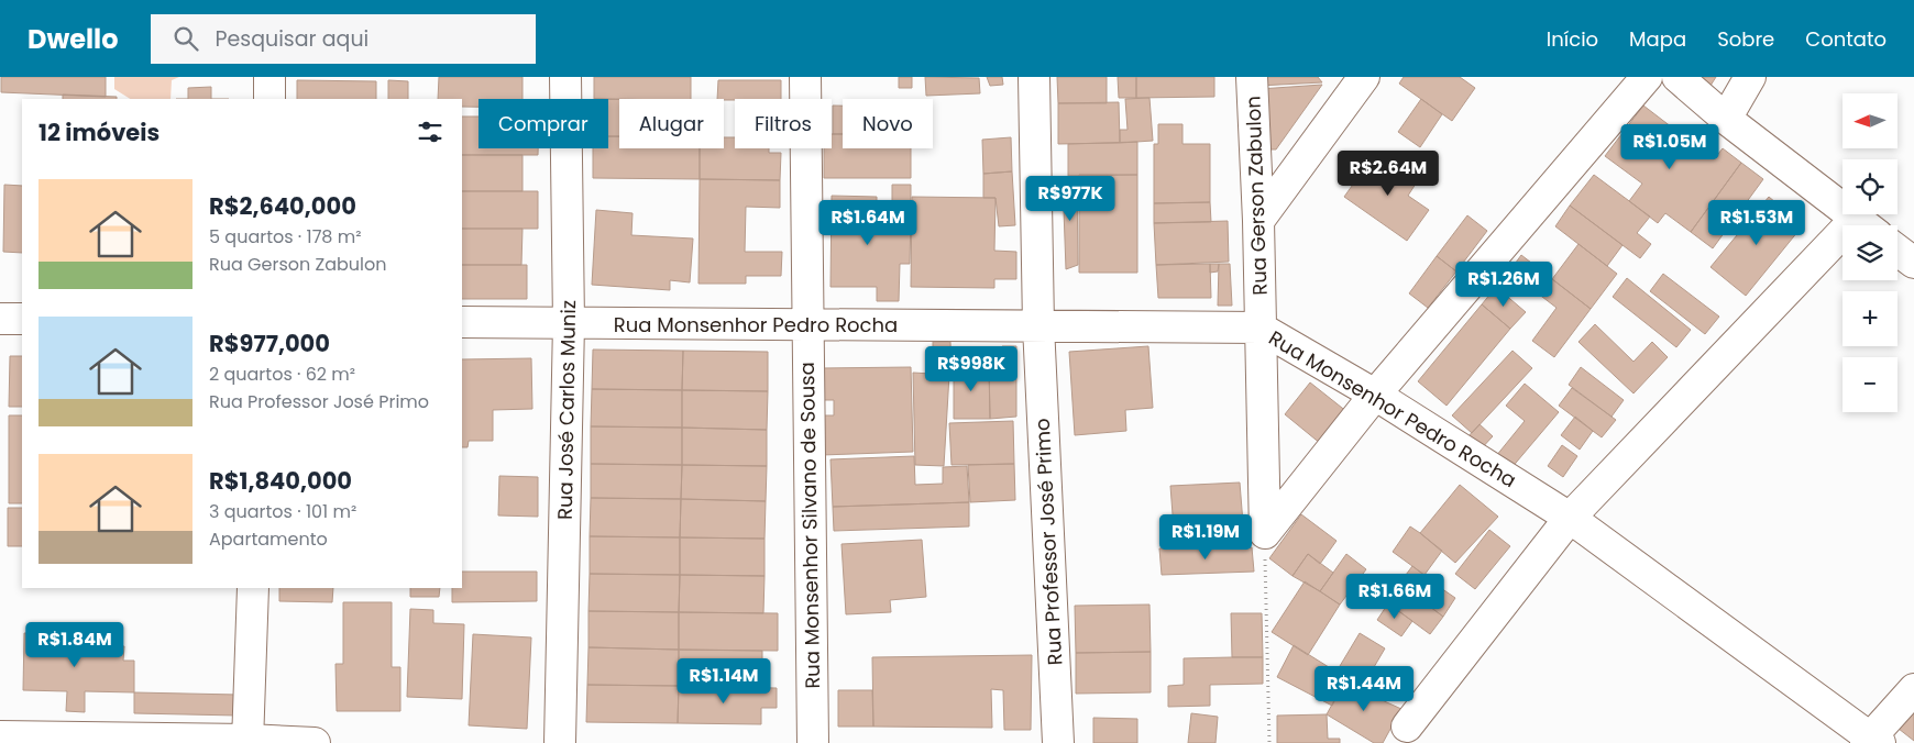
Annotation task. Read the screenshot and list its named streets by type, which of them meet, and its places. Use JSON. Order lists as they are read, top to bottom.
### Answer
{
  "streets": {
    "street": [
      "Rua Gerson Zabulon",
      "Rua Monsenhor Pedro Rocha",
      "Rua José Carlos Muniz",
      "Rua Monsenhor Silvano de Sousa",
      "Rua Professor José Primo"
    ]
  },
  "crossings": [
    ["Rua Gerson Zabulon", "Rua Monsenhor Pedro Rocha"],
    ["Rua Monsenhor Pedro Rocha", "Rua José Carlos Muniz"],
    ["Rua Monsenhor Pedro Rocha", "Rua Monsenhor Silvano de Sousa"],
    ["Rua Monsenhor Pedro Rocha", "Rua Professor José Primo"]
  ],
  "north": "left",
  "page": {
    "header": "Dwello",
    "search": "Pesquisar aqui",
    "nav": [
      "Início",
      "Mapa",
      "Sobre",
      "Contato"
    ],
    "map_buttons": ["+", "−"],
    "chip": [
      "Comprar",
      "Alugar",
      "Filtros",
      "Novo"
    ],
    "heading": "12 imóveis",
    "price": [
      "R$1.05M",
      "R$2.64M",
      "R$977K",
      "R$1.64M",
      "R$1.53M",
      "R$1.26M",
      "R$998K",
      "R$1.19M",
      "R$1.66M",
      "R$1.84M",
      "R$1.14M",
      "R$1.44M"
    ],
    "list": [
      {
        "name": "R$2,640,000",
        "note": "5 quartos · 178 m² · Rua Gerson Zabulon"
      },
      {
        "name": "R$977,000",
        "note": "2 quartos · 62 m² · Rua Professor José Primo"
      },
      {
        "name": "R$1,840,000",
        "note": "3 quartos · 101 m² · Apartamento"
      }
    ]
  }
}
